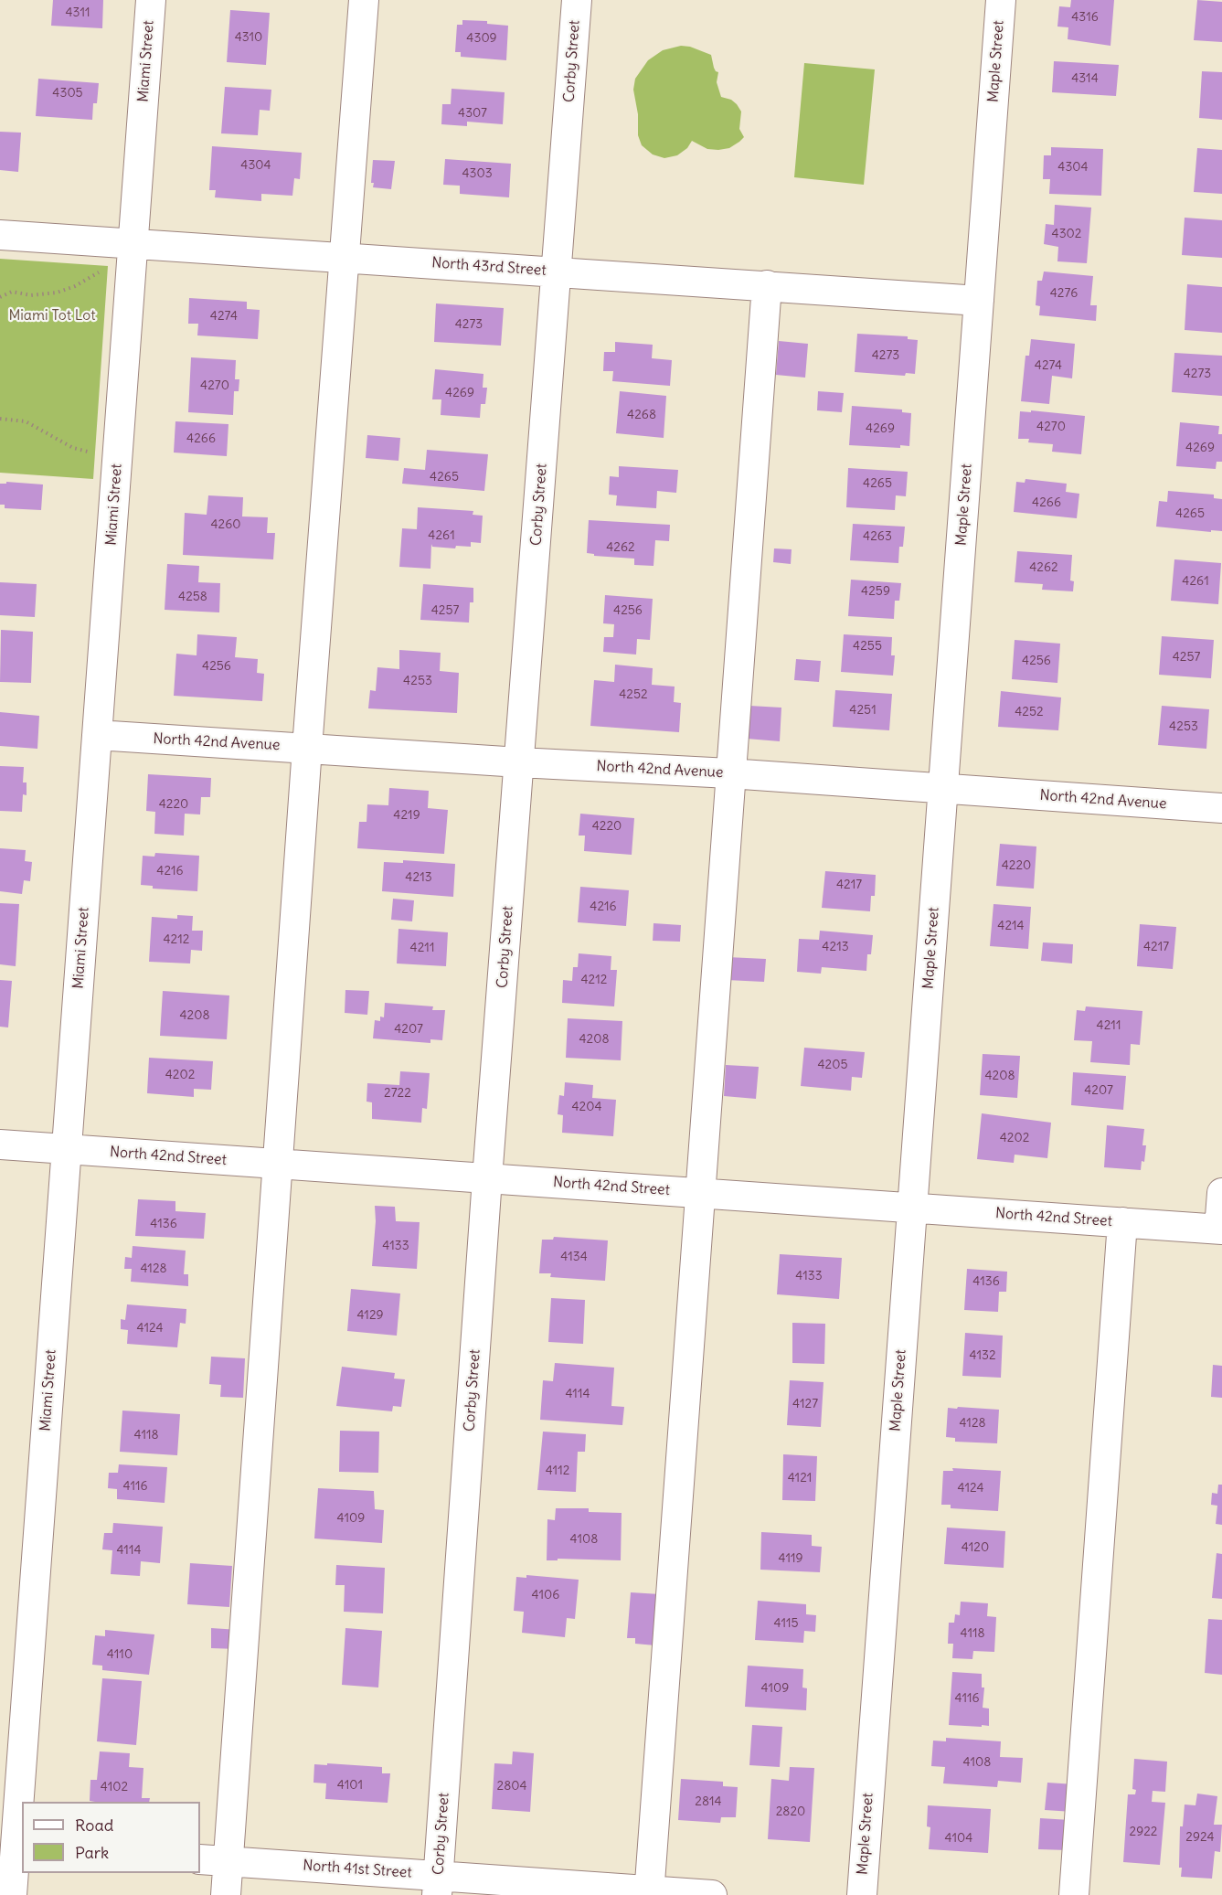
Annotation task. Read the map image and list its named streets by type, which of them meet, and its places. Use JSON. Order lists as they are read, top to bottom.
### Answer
{
  "streets": {
    "street": [
      "Miami Street",
      "Corby Street",
      "Maple Street",
      "North 43rd Street",
      "North 42nd Avenue",
      "North 42nd Street",
      "North 41st Street"
    ]
  },
  "crossings": [
    ["Miami Street", "North 43rd Street"],
    ["Miami Street", "North 42nd Avenue"],
    ["Miami Street", "North 42nd Street"],
    ["Corby Street", "North 43rd Street"],
    ["Corby Street", "North 42nd Avenue"],
    ["Corby Street", "North 42nd Street"],
    ["Corby Street", "North 41st Street"],
    ["Maple Street", "North 43rd Street"],
    ["Maple Street", "North 42nd Avenue"],
    ["Maple Street", "North 42nd Street"]
  ],
  "parks": ["Miami Tot Lot"],
  "house_numbers": [
    "4311",
    "4316",
    "4310",
    "4309",
    "4314",
    "4305",
    "4307",
    "4304",
    "4304",
    "4303",
    "4302",
    "4276",
    "4274",
    "4273",
    "4273",
    "4274",
    "4273",
    "4270",
    "4269",
    "4268",
    "4270",
    "4269",
    "4266",
    "4269",
    "4265",
    "4265",
    "4266",
    "4265",
    "4260",
    "4261",
    "4263",
    "4262",
    "4262",
    "4261",
    "4259",
    "4258",
    "4257",
    "4256",
    "4255",
    "4257",
    "4256",
    "4256",
    "4253",
    "4252",
    "4251",
    "4252",
    "4253",
    "4220",
    "4219",
    "4220",
    "4220",
    "4216",
    "4213",
    "4217",
    "4216",
    "4214",
    "4212",
    "4213",
    "4217",
    "4211",
    "4212",
    "4208",
    "4211",
    "4207",
    "4208",
    "4205",
    "4202",
    "4208",
    "4207",
    "2722",
    "4204",
    "4202",
    "4136",
    "4133",
    "4134",
    "4128",
    "4133",
    "4136",
    "4129",
    "4124",
    "4132",
    "4114",
    "4127",
    "4128",
    "4118",
    "4112",
    "4121",
    "4116",
    "4124",
    "4109",
    "4108",
    "4120",
    "4114",
    "4119",
    "4106",
    "4115",
    "4118",
    "4110",
    "4109",
    "4116",
    "4108",
    "4101",
    "2804",
    "4102",
    "2814",
    "2820",
    "2922",
    "2924",
    "4104"
  ],
  "legend": ["Road", "Park"]
}
